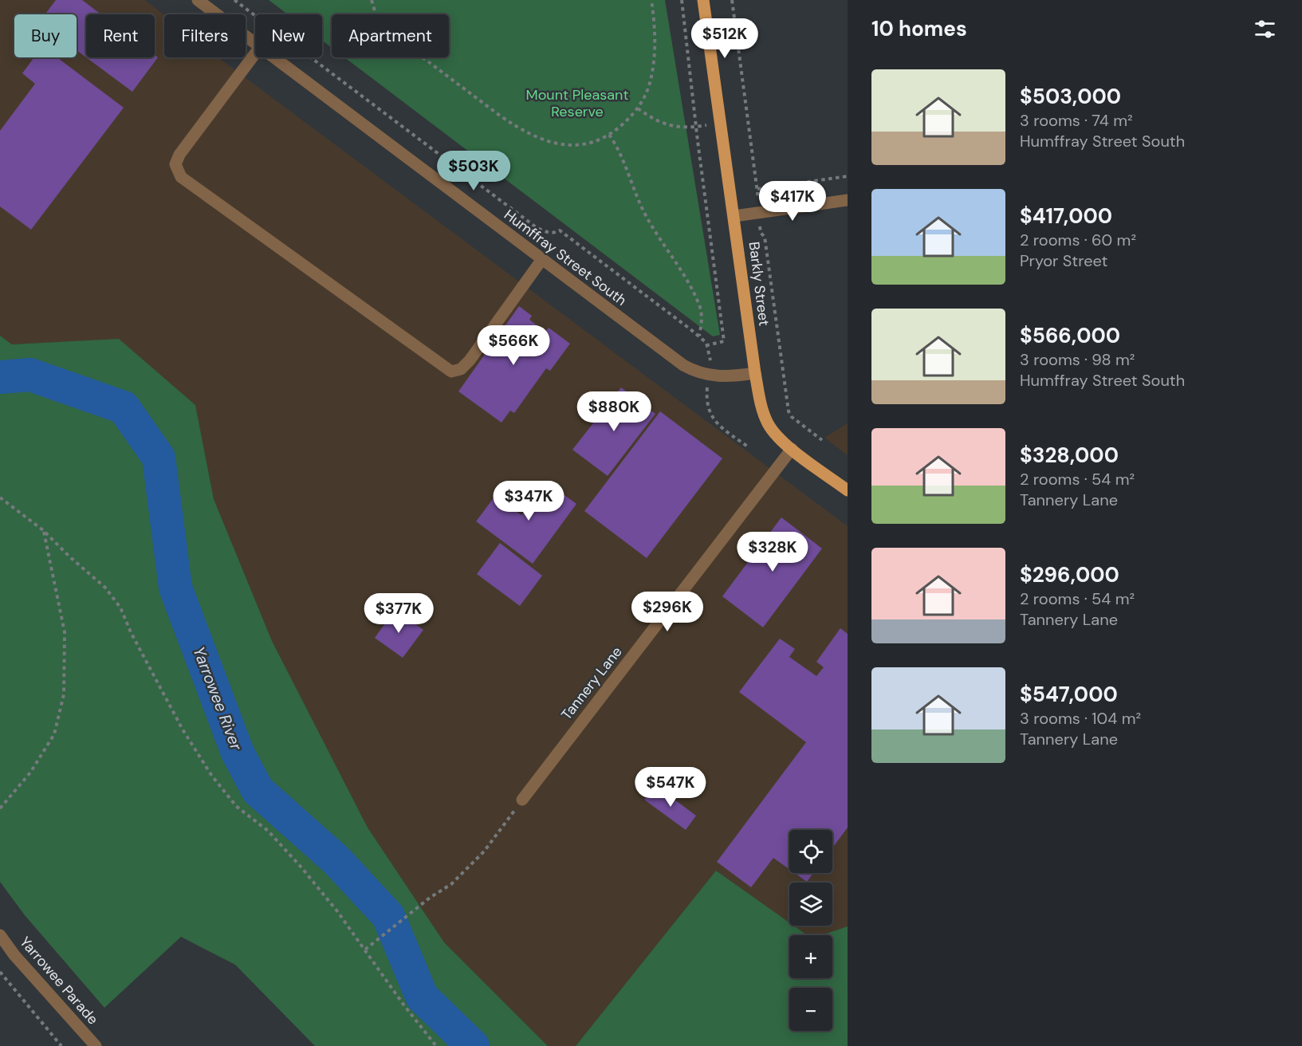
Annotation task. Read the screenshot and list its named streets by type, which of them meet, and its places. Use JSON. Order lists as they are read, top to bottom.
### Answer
{
  "streets": {
    "main road": ["Barkly Street"],
    "street": ["Humffray Street South", "Tannery Lane", "Yarrowee Parade"]
  },
  "crossings": [
    ["Humffray Street South", "Barkly Street"]
  ],
  "water": ["Yarrowee River"],
  "parks": ["Mount Pleasant Reserve"],
  "page": {
    "heading": "10 homes",
    "chip": [
      "Buy",
      "Rent",
      "Filters",
      "New",
      "Apartment"
    ],
    "price": [
      "$512K",
      "$503K",
      "$417K",
      "$566K",
      "$880K",
      "$347K",
      "$328K",
      "$296K",
      "$377K",
      "$547K"
    ],
    "list": [
      {
        "name": "$503,000",
        "note": "3 rooms · 74 m² · Humffray Street South"
      },
      {
        "name": "$417,000",
        "note": "2 rooms · 60 m² · Pryor Street"
      },
      {
        "name": "$566,000",
        "note": "3 rooms · 98 m² · Humffray Street South"
      },
      {
        "name": "$328,000",
        "note": "2 rooms · 54 m² · Tannery Lane"
      },
      {
        "name": "$296,000",
        "note": "2 rooms · 54 m² · Tannery Lane"
      },
      {
        "name": "$547,000",
        "note": "3 rooms · 104 m² · Tannery Lane"
      }
    ],
    "map_buttons": ["+", "−"]
  }
}
